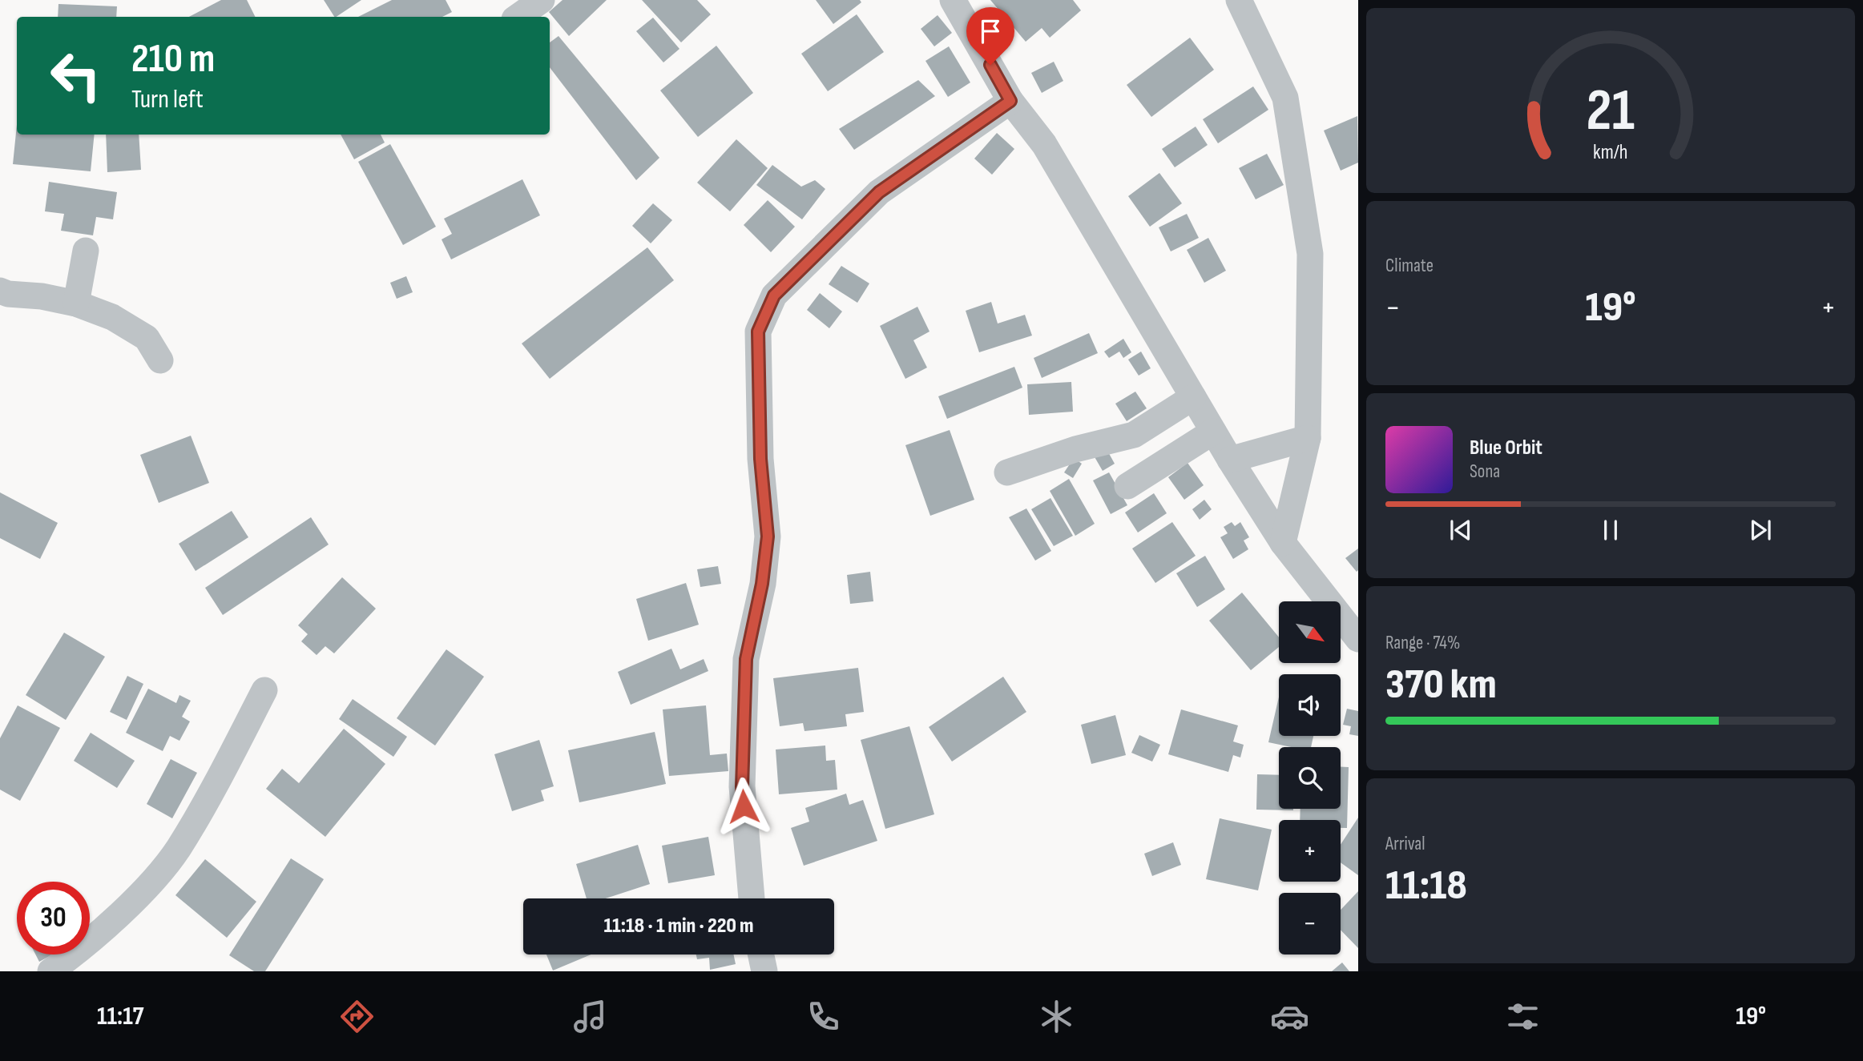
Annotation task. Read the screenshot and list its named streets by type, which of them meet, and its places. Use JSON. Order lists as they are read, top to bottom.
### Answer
{
  "north": "bottom right",
  "page": {
    "turn": ["210 m", "Turn left"],
    "tile": [
      "Climate",
      ["Range · 74%", "370 km"],
      ["Arrival", "11:18"]
    ],
    "heat": ["−", "19°", "+"],
    "song": ["Blue Orbit", "Sona"],
    "map_buttons": ["+", "−"],
    "limit": "30",
    "trip": "11:18 · 1 min · 220 m",
    "tabs": ["11:17", "19°"],
    "gauge": ["21", "km/h"]
  }
}
